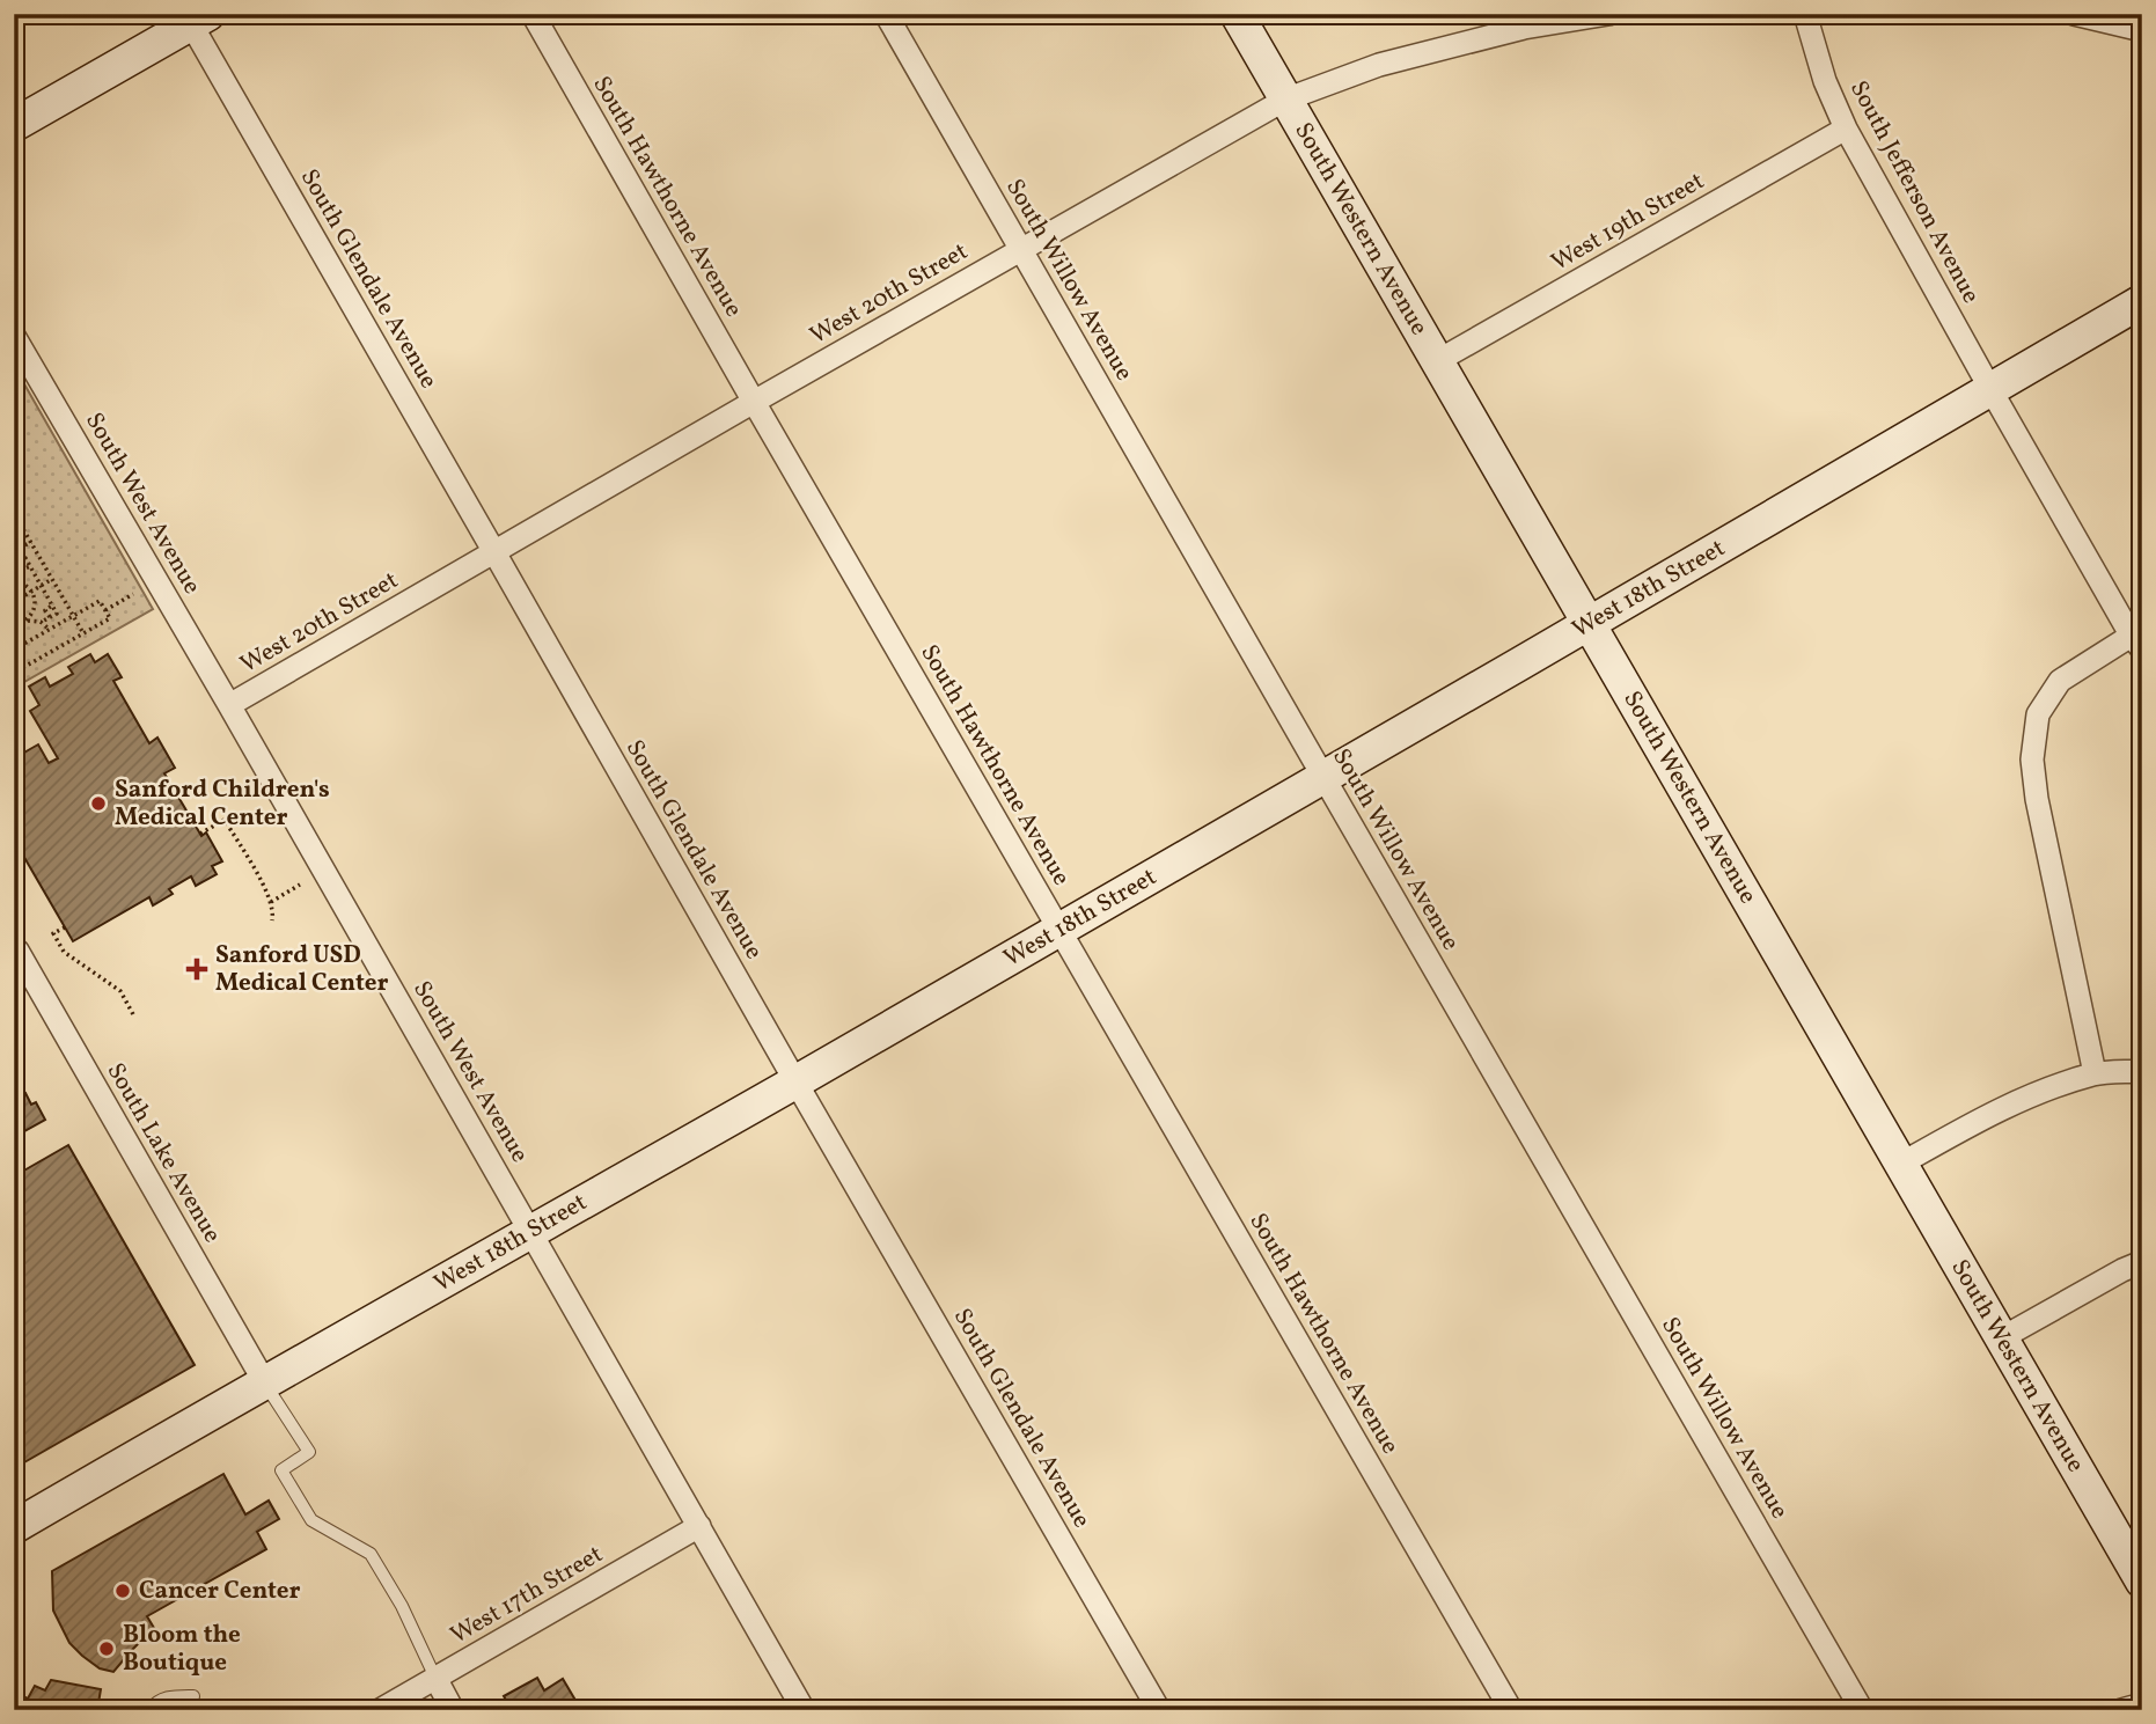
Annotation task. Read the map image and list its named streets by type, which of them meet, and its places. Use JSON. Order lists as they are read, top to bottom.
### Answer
{
  "streets": {
    "street": [
      "South Jefferson Avenue",
      "South Hawthorne Avenue",
      "West 19th Street",
      "South Western Avenue",
      "South Glendale Avenue",
      "South Willow Avenue",
      "West 20th Street",
      "South West Avenue",
      "West 18th Street",
      "South Lake Avenue",
      "West 17th Street"
    ]
  },
  "crossings": [
    ["South Jefferson Avenue", "West 19th Street"],
    ["South Jefferson Avenue", "West 18th Street"],
    ["South Hawthorne Avenue", "West 20th Street"],
    ["South Hawthorne Avenue", "West 18th Street"],
    ["West 19th Street", "South Western Avenue"],
    ["South Western Avenue", "West 20th Street"],
    ["South Western Avenue", "West 18th Street"],
    ["South Glendale Avenue", "West 20th Street"],
    ["South Glendale Avenue", "West 18th Street"],
    ["South Willow Avenue", "West 20th Street"],
    ["South Willow Avenue", "West 18th Street"],
    ["West 20th Street", "South West Avenue"],
    ["South West Avenue", "West 18th Street"],
    ["South West Avenue", "West 17th Street"],
    ["West 18th Street", "South Lake Avenue"]
  ],
  "places": {
    "other": ["Sanford Children's Medical Center", "Cancer Center", "Bloom the Boutique"],
    "health": ["Sanford USD Medical Center"]
  }
}
